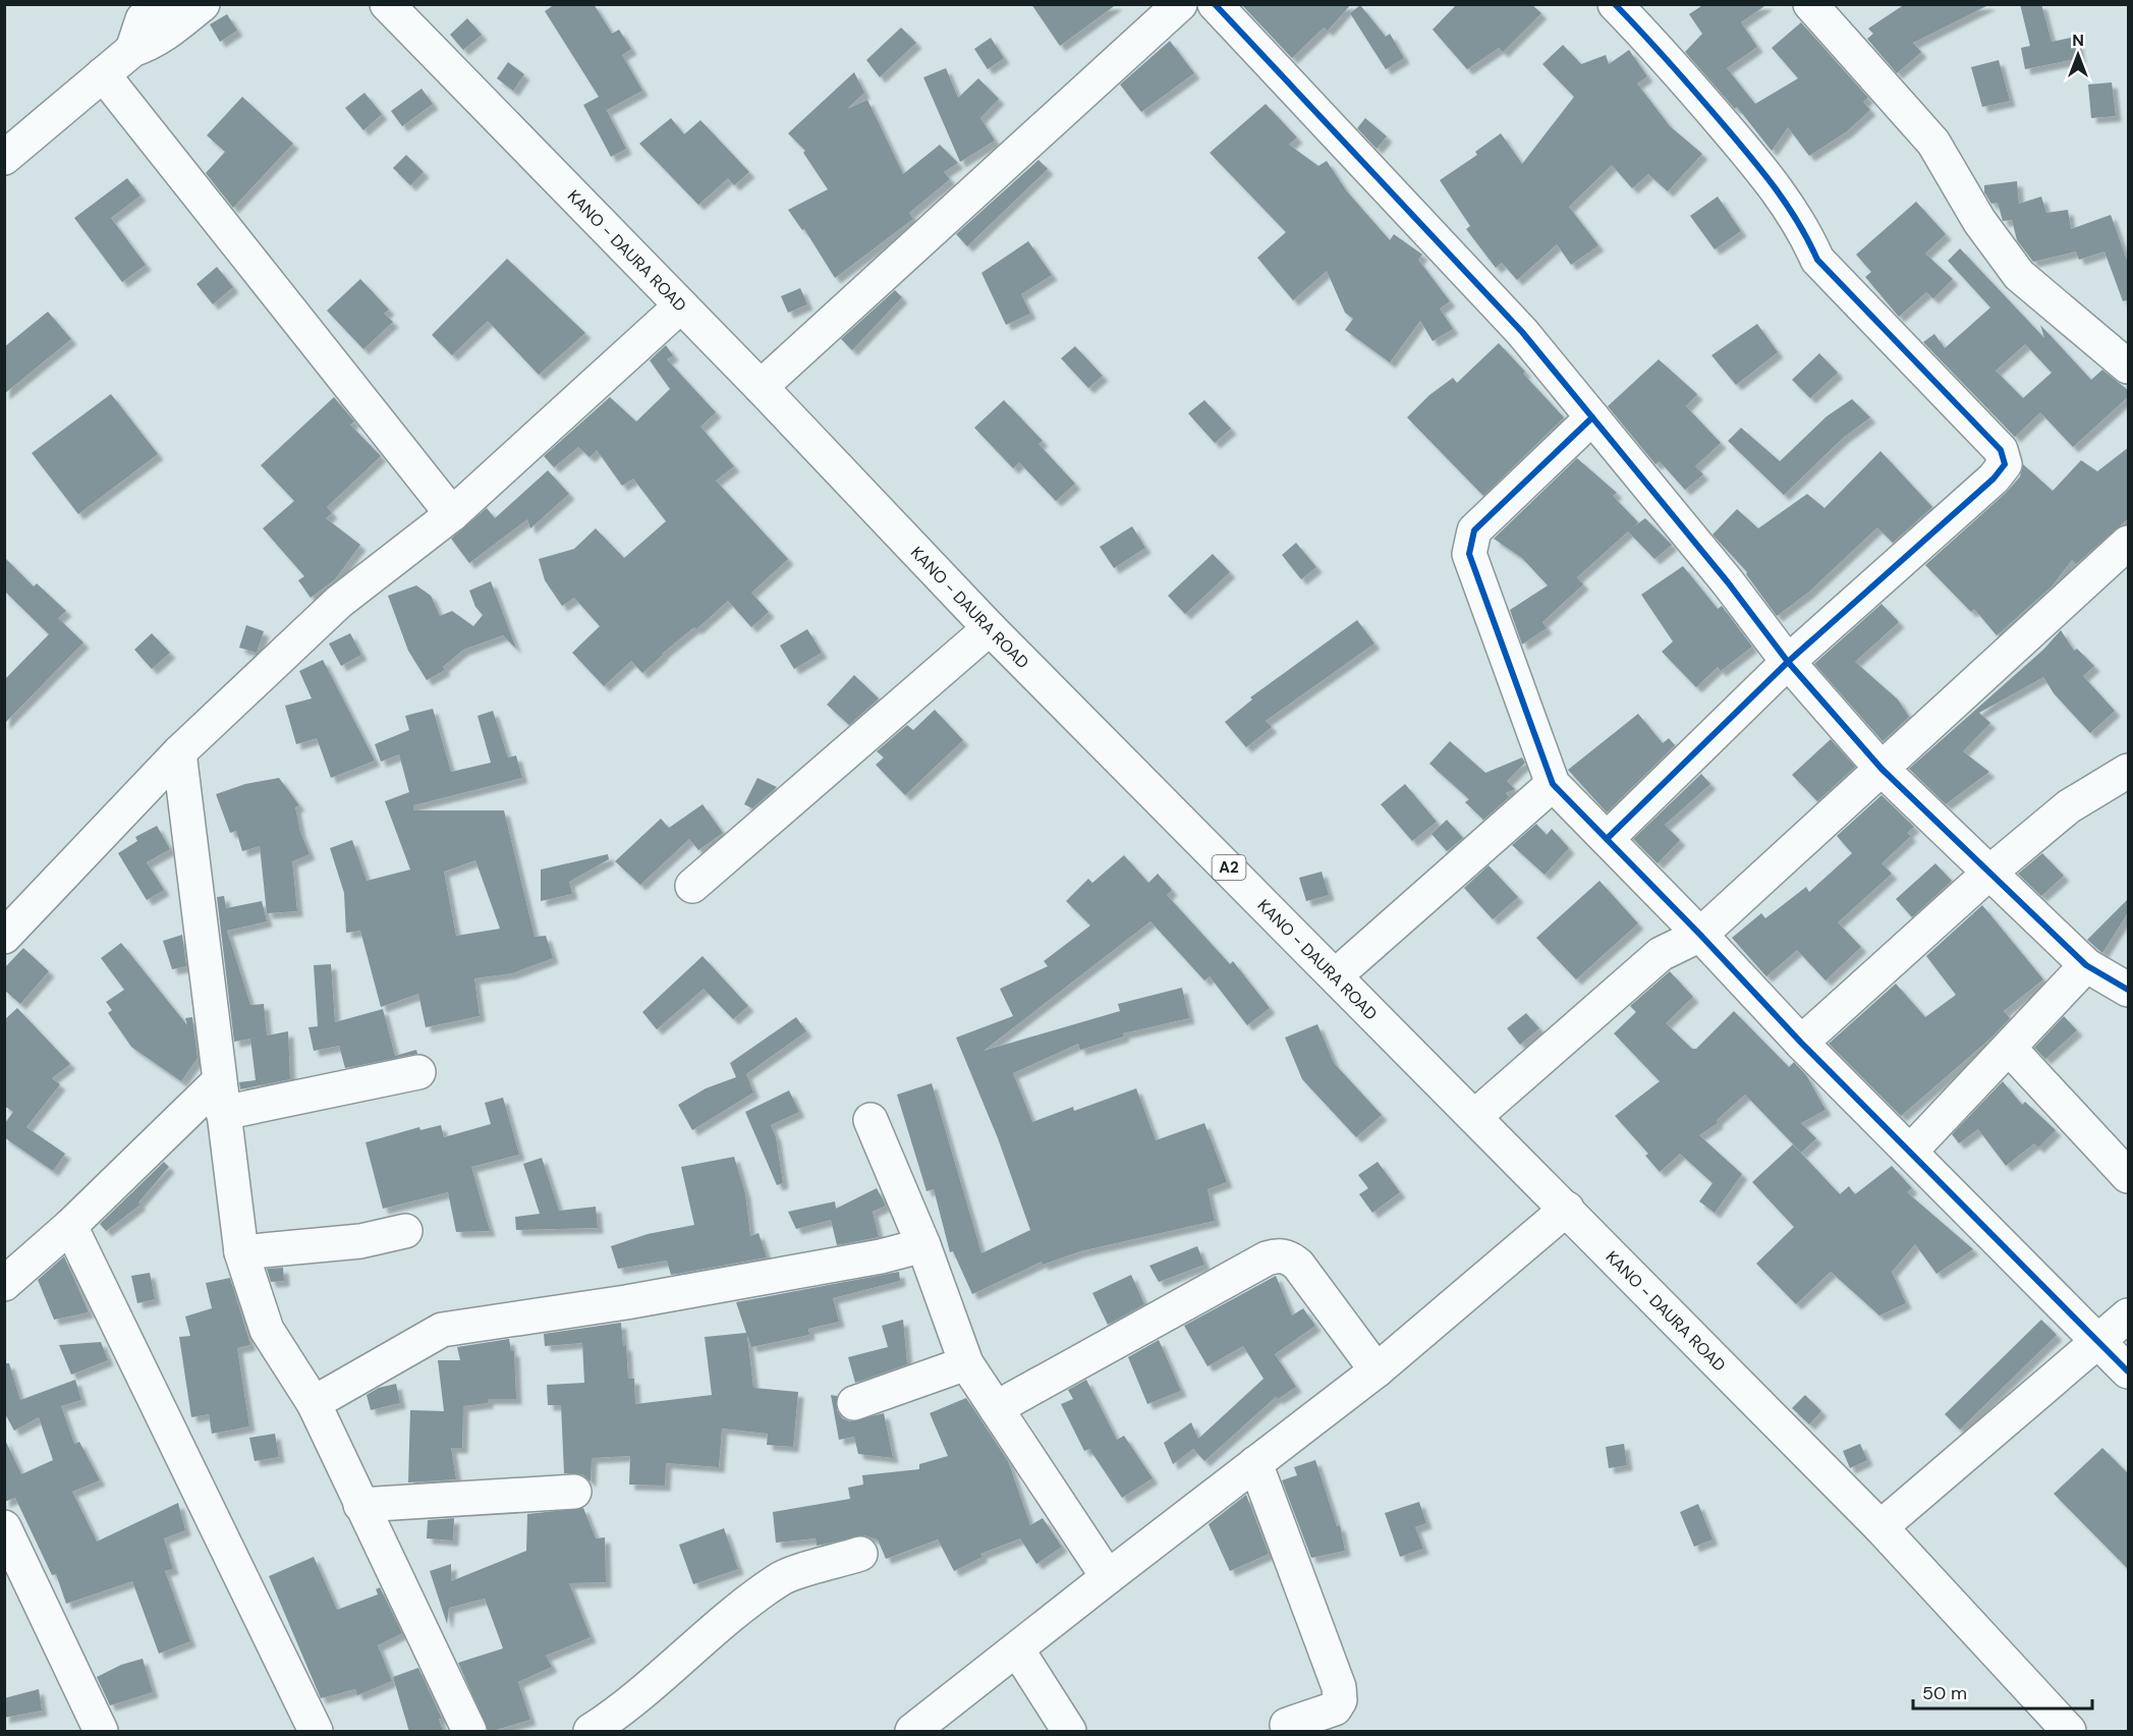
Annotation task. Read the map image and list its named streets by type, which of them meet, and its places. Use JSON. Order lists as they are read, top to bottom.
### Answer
{
  "streets": {
    "main road": ["KANO - DAURA ROAD", "A2"]
  },
  "scale_bar": "50 m",
  "north": "top"
}
